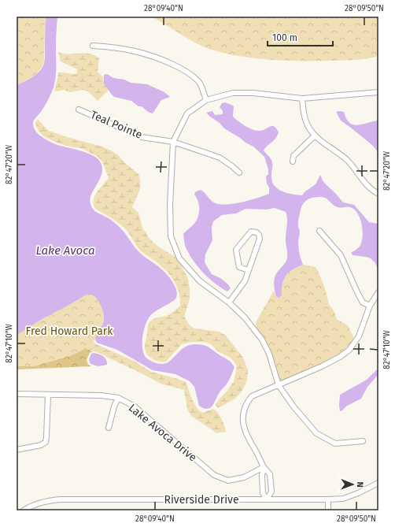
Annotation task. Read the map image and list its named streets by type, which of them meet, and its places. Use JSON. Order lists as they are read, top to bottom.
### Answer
{
  "streets": {
    "street": ["Teal Pointe", "Lake Avoca Drive", "Riverside Drive"]
  },
  "water": ["Lake Avoca"],
  "parks": ["Fred Howard Park"],
  "scale_bar": "100 m",
  "north": "right",
  "coordinates": [
    "28°09'40\"N",
    "28°09'50\"N",
    "82°47'20\"W",
    "82°47'10\"W"
  ]
}
